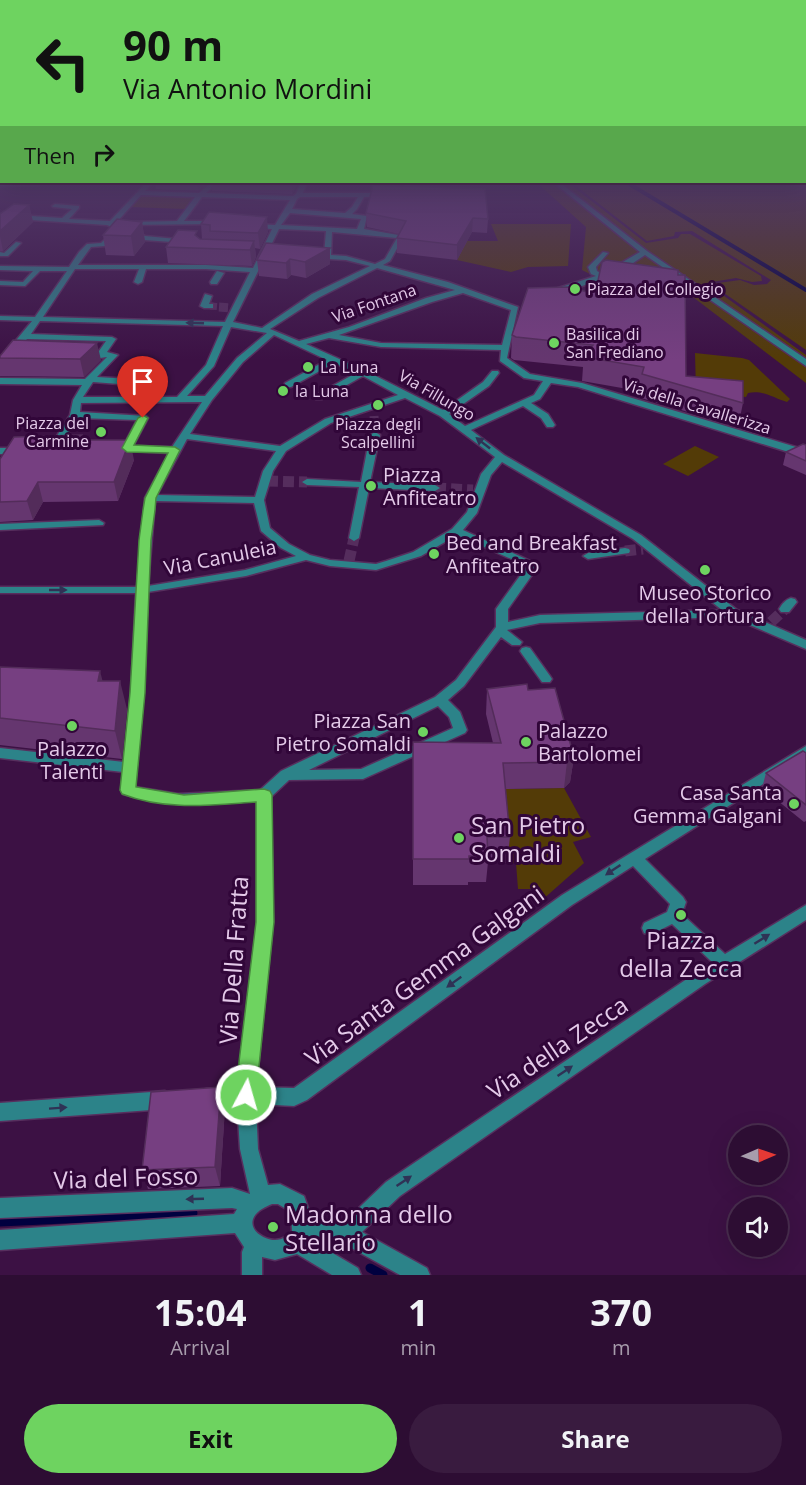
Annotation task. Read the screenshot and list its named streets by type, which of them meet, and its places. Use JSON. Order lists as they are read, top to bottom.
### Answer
{
  "streets": {
    "street": [
      "Via Fontana",
      "Via Fillungo",
      "Via della Cavallerizza",
      "Via Canuleia",
      "Via Della Fratta",
      "Via Santa Gemma Galgani",
      "Via della Zecca",
      "Via del Fosso"
    ]
  },
  "crossings": [
    ["Via Fontana", "Via Fillungo"],
    ["Via Fillungo", "Via Canuleia"],
    ["Via Della Fratta", "Via Santa Gemma Galgani"],
    ["Via Della Fratta", "Via del Fosso"]
  ],
  "one_way": ["Via della Zecca"],
  "places": [
    "Piazza del Collegio",
    "Basilica di San Frediano",
    "La Luna",
    "la Luna",
    "Piazza degli Scalpellini",
    "Piazza del Carmine",
    "Piazza Anfiteatro",
    "Bed and Breakfast Anfiteatro",
    "Museo Storico della Tortura",
    "Palazzo Talenti",
    "Piazza San Pietro Somaldi",
    "Palazzo Bartolomei",
    "Casa Santa Gemma Galgani",
    "San Pietro Somaldi",
    "Piazza della Zecca",
    "Madonna dello Stellario"
  ],
  "north": "right",
  "page": {
    "turn": ["90 m", "Via Antonio Mordini"],
    "then": "Then",
    "eta": [
      "15:04",
      "Arrival",
      "1",
      "min",
      "370",
      "m"
    ],
    "buttons": ["Exit", "Share"]
  }
}
